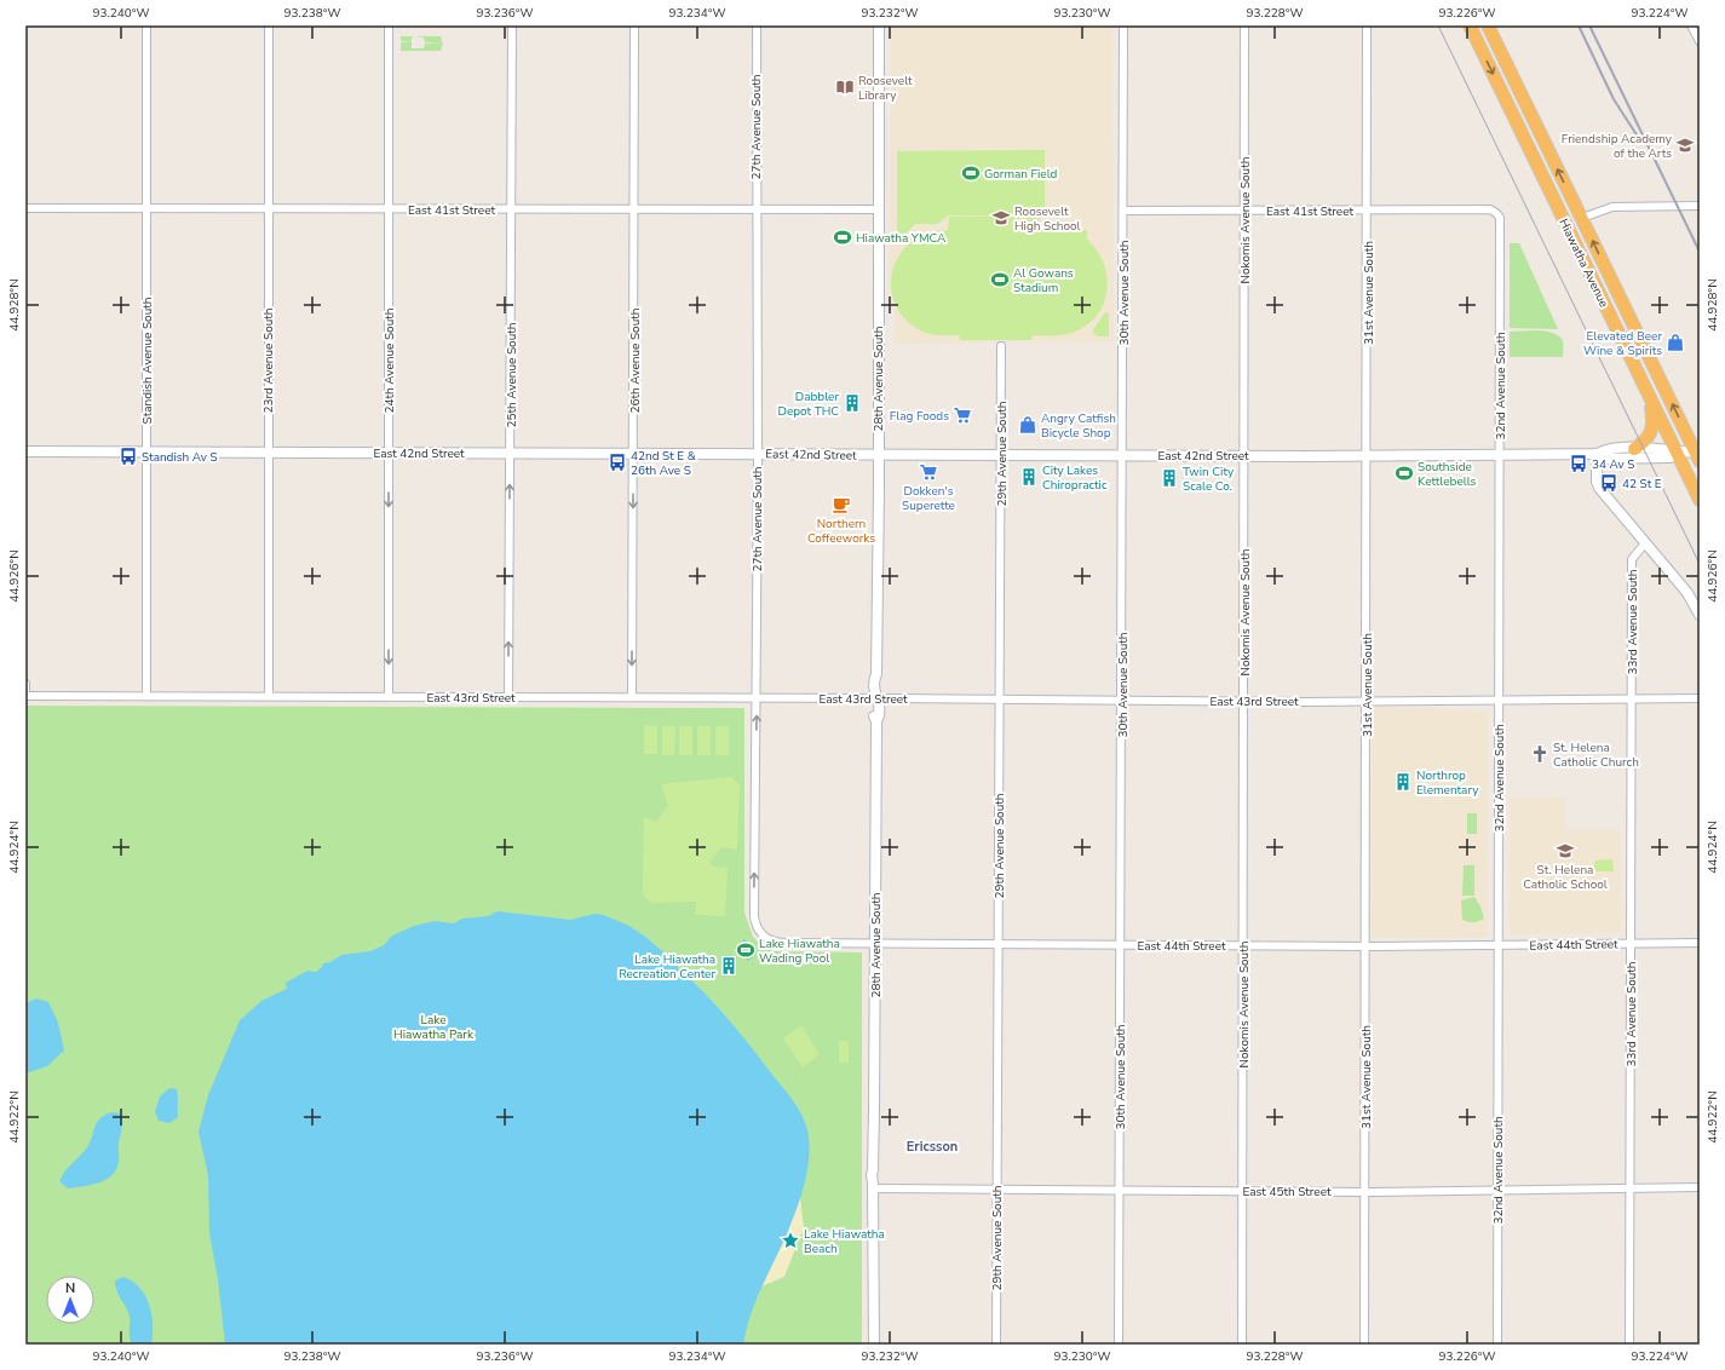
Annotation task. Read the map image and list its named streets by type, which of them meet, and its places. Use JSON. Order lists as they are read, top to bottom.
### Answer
{
  "streets": {
    "highway": ["Hiawatha Avenue"],
    "street": [
      "27th Avenue South",
      "East 41st Street",
      "Nokomis Avenue South",
      "30th Avenue South",
      "31st Avenue South",
      "Standish Avenue South",
      "23rd Avenue South",
      "24th Avenue South",
      "26th Avenue South",
      "25th Avenue South",
      "28th Avenue South",
      "32nd Avenue South",
      "East 42nd Street",
      "29th Avenue South",
      "33rd Avenue South",
      "East 43rd Street",
      "East 44th Street",
      "East 45th Street"
    ]
  },
  "crossings": [
    ["27th Avenue South", "East 41st Street"],
    ["27th Avenue South", "East 42nd Street"],
    ["27th Avenue South", "East 43rd Street"],
    ["27th Avenue South", "East 44th Street"],
    ["East 41st Street", "Nokomis Avenue South"],
    ["East 41st Street", "30th Avenue South"],
    ["East 41st Street", "31st Avenue South"],
    ["East 41st Street", "Standish Avenue South"],
    ["East 41st Street", "23rd Avenue South"],
    ["East 41st Street", "24th Avenue South"],
    ["East 41st Street", "26th Avenue South"],
    ["East 41st Street", "25th Avenue South"],
    ["East 41st Street", "28th Avenue South"],
    ["East 41st Street", "32nd Avenue South"],
    ["Nokomis Avenue South", "East 42nd Street"],
    ["Nokomis Avenue South", "East 43rd Street"],
    ["Nokomis Avenue South", "East 44th Street"],
    ["Nokomis Avenue South", "East 45th Street"],
    ["Hiawatha Avenue", "East 42nd Street"],
    ["30th Avenue South", "East 42nd Street"],
    ["30th Avenue South", "East 43rd Street"],
    ["30th Avenue South", "East 44th Street"],
    ["30th Avenue South", "East 45th Street"],
    ["31st Avenue South", "East 42nd Street"],
    ["31st Avenue South", "East 43rd Street"],
    ["31st Avenue South", "East 44th Street"],
    ["31st Avenue South", "East 45th Street"],
    ["Standish Avenue South", "East 42nd Street"],
    ["Standish Avenue South", "East 43rd Street"],
    ["23rd Avenue South", "East 42nd Street"],
    ["23rd Avenue South", "East 43rd Street"],
    ["24th Avenue South", "East 42nd Street"],
    ["24th Avenue South", "East 43rd Street"],
    ["26th Avenue South", "East 42nd Street"],
    ["26th Avenue South", "East 43rd Street"],
    ["25th Avenue South", "East 42nd Street"],
    ["25th Avenue South", "East 43rd Street"],
    ["28th Avenue South", "East 42nd Street"],
    ["28th Avenue South", "East 43rd Street"],
    ["28th Avenue South", "East 44th Street"],
    ["28th Avenue South", "East 45th Street"],
    ["32nd Avenue South", "East 42nd Street"],
    ["32nd Avenue South", "East 43rd Street"],
    ["32nd Avenue South", "East 44th Street"],
    ["32nd Avenue South", "East 45th Street"],
    ["East 42nd Street", "29th Avenue South"],
    ["29th Avenue South", "East 43rd Street"],
    ["29th Avenue South", "East 44th Street"],
    ["29th Avenue South", "East 45th Street"],
    ["33rd Avenue South", "East 43rd Street"],
    ["33rd Avenue South", "East 44th Street"],
    ["33rd Avenue South", "East 45th Street"]
  ],
  "one_way": ["24th Avenue South", "26th Avenue South", "25th Avenue South"],
  "districts": ["Ericsson"],
  "parks": ["Lake Hiawatha Park"],
  "places": {
    "library": ["Roosevelt Library"],
    "school or university": ["Friendship Academy of the Arts", "Roosevelt High School", "St. Helena Catholic School"],
    "sports": [
      "Gorman Field",
      "Hiawatha YMCA",
      "Al Gowans Stadium",
      "Southside Kettlebells",
      "Lake Hiawatha Wading Pool"
    ],
    "shop": ["Elevated Beer Wine & Spirits", "Angry Catfish Bicycle Shop"],
    "building": [
      "Dabbler Depot THC",
      "City Lakes Chiropractic",
      "Twin City Scale Co.",
      "Northrop Elementary",
      "Lake Hiawatha Recreation Center"
    ],
    "supermarket": ["Flag Foods", "Dokken's Superette"],
    "bus stop": [
      "Standish Av S",
      "42nd St E & 26th Ave S",
      "34 Av S",
      "42 St E"
    ],
    "cafe": ["Northern Coffeeworks"],
    "church": ["St. Helena Catholic Church"],
    "place": ["Lake Hiawatha Beach"]
  },
  "north": "top",
  "coordinates": [
    "93.240°W",
    "93.238°W",
    "93.236°W",
    "93.234°W",
    "93.232°W",
    "93.230°W",
    "93.228°W",
    "93.226°W",
    "93.224°W",
    "44.928°N",
    "44.926°N",
    "44.924°N",
    "44.922°N"
  ]
}
